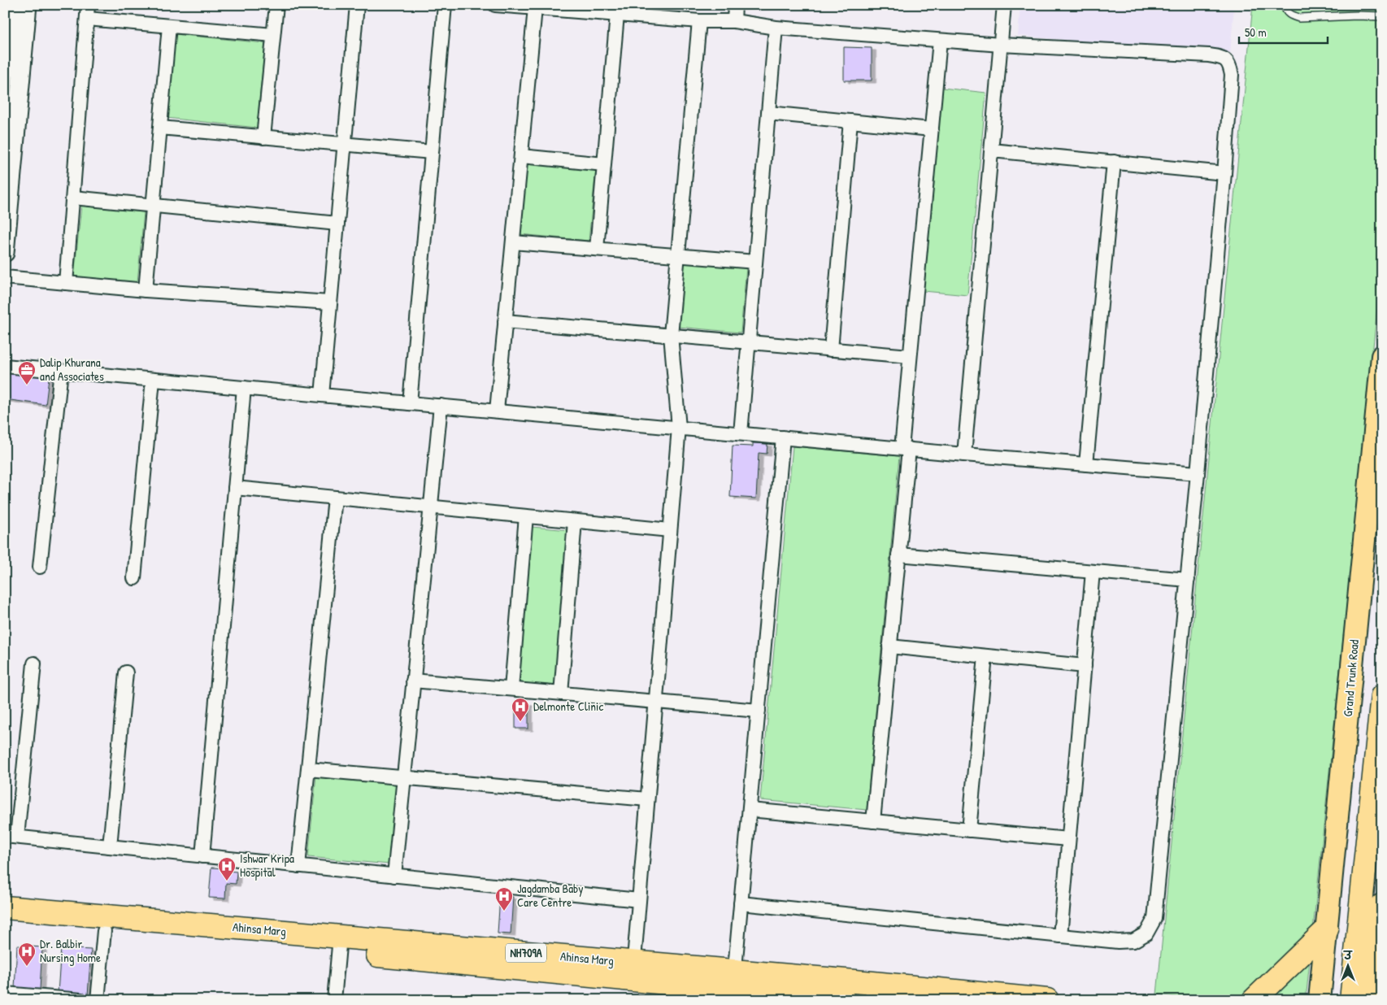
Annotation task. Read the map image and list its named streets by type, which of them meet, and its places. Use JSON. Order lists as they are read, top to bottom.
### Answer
{
  "streets": {
    "highway": ["Ahinsa Marg", "NH709A"],
    "main road": ["Grand Trunk Road"]
  },
  "places": {
    "office": ["Dalip Khurana and Associates"],
    "hospital": [
      "Delmonte Clinic",
      "Ishwar Kripa Hospital",
      "Jagdamba Baby Care Centre",
      "Dr. Balbir Nursing Home"
    ]
  },
  "scale_bar": "50 m",
  "north": "top"
}
